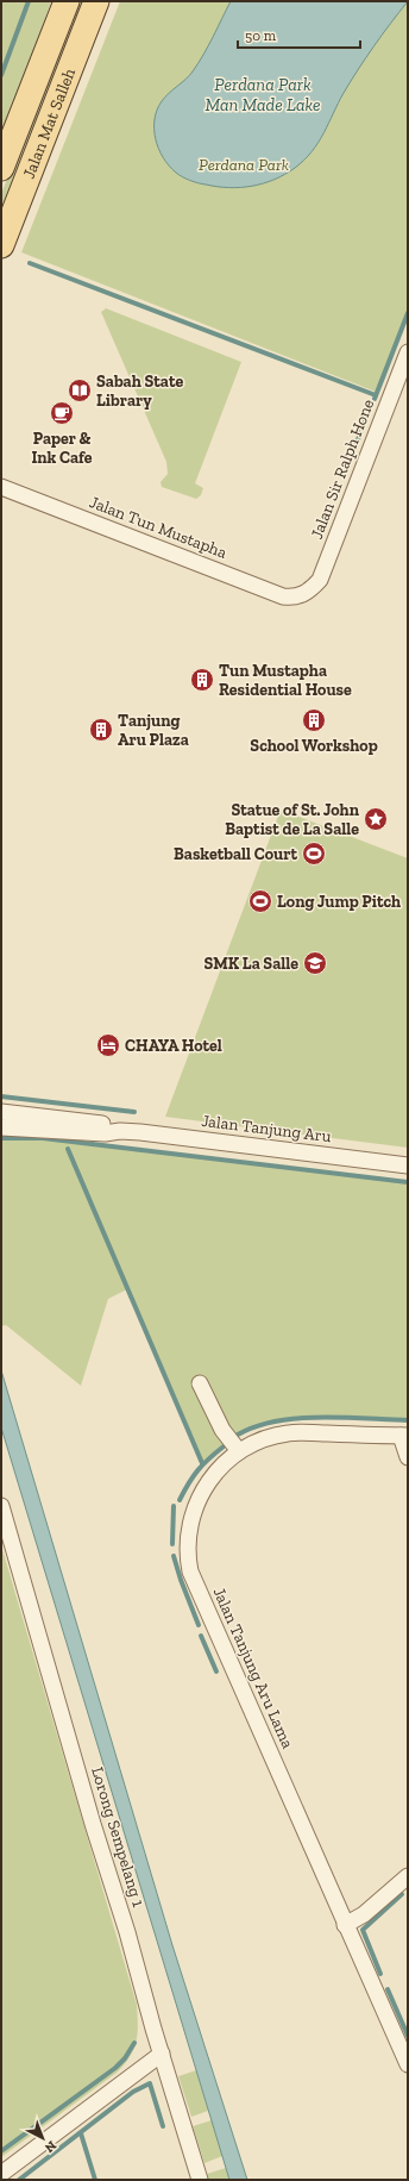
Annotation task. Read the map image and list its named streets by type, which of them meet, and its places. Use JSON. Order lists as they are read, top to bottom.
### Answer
{
  "streets": {
    "main road": ["Jalan Mat Salleh"],
    "street": [
      "Jalan Sir Ralph Hone",
      "Jalan Tun Mustapha",
      "Jalan Tanjung Aru",
      "Jalan Tanjung Aru Lama",
      "Lorong Sempelang 1"
    ]
  },
  "crossings": [
    ["Jalan Sir Ralph Hone", "Jalan Tun Mustapha"]
  ],
  "water": ["Perdana Park Man Made Lake"],
  "parks": ["Perdana Park"],
  "places": {
    "library": ["Sabah State Library"],
    "cafe": ["Paper & Ink Cafe"],
    "building": ["Tun Mustapha Residential House", "School Workshop", "Tanjung Aru Plaza"],
    "place": ["Statue of St. John Baptist de La Salle"],
    "sports": ["Basketball Court", "Long Jump Pitch"],
    "school or university": ["SMK La Salle"],
    "hotel": ["CHAYA Hotel"]
  },
  "scale_bar": "50 m",
  "north": "bottom right"
}
